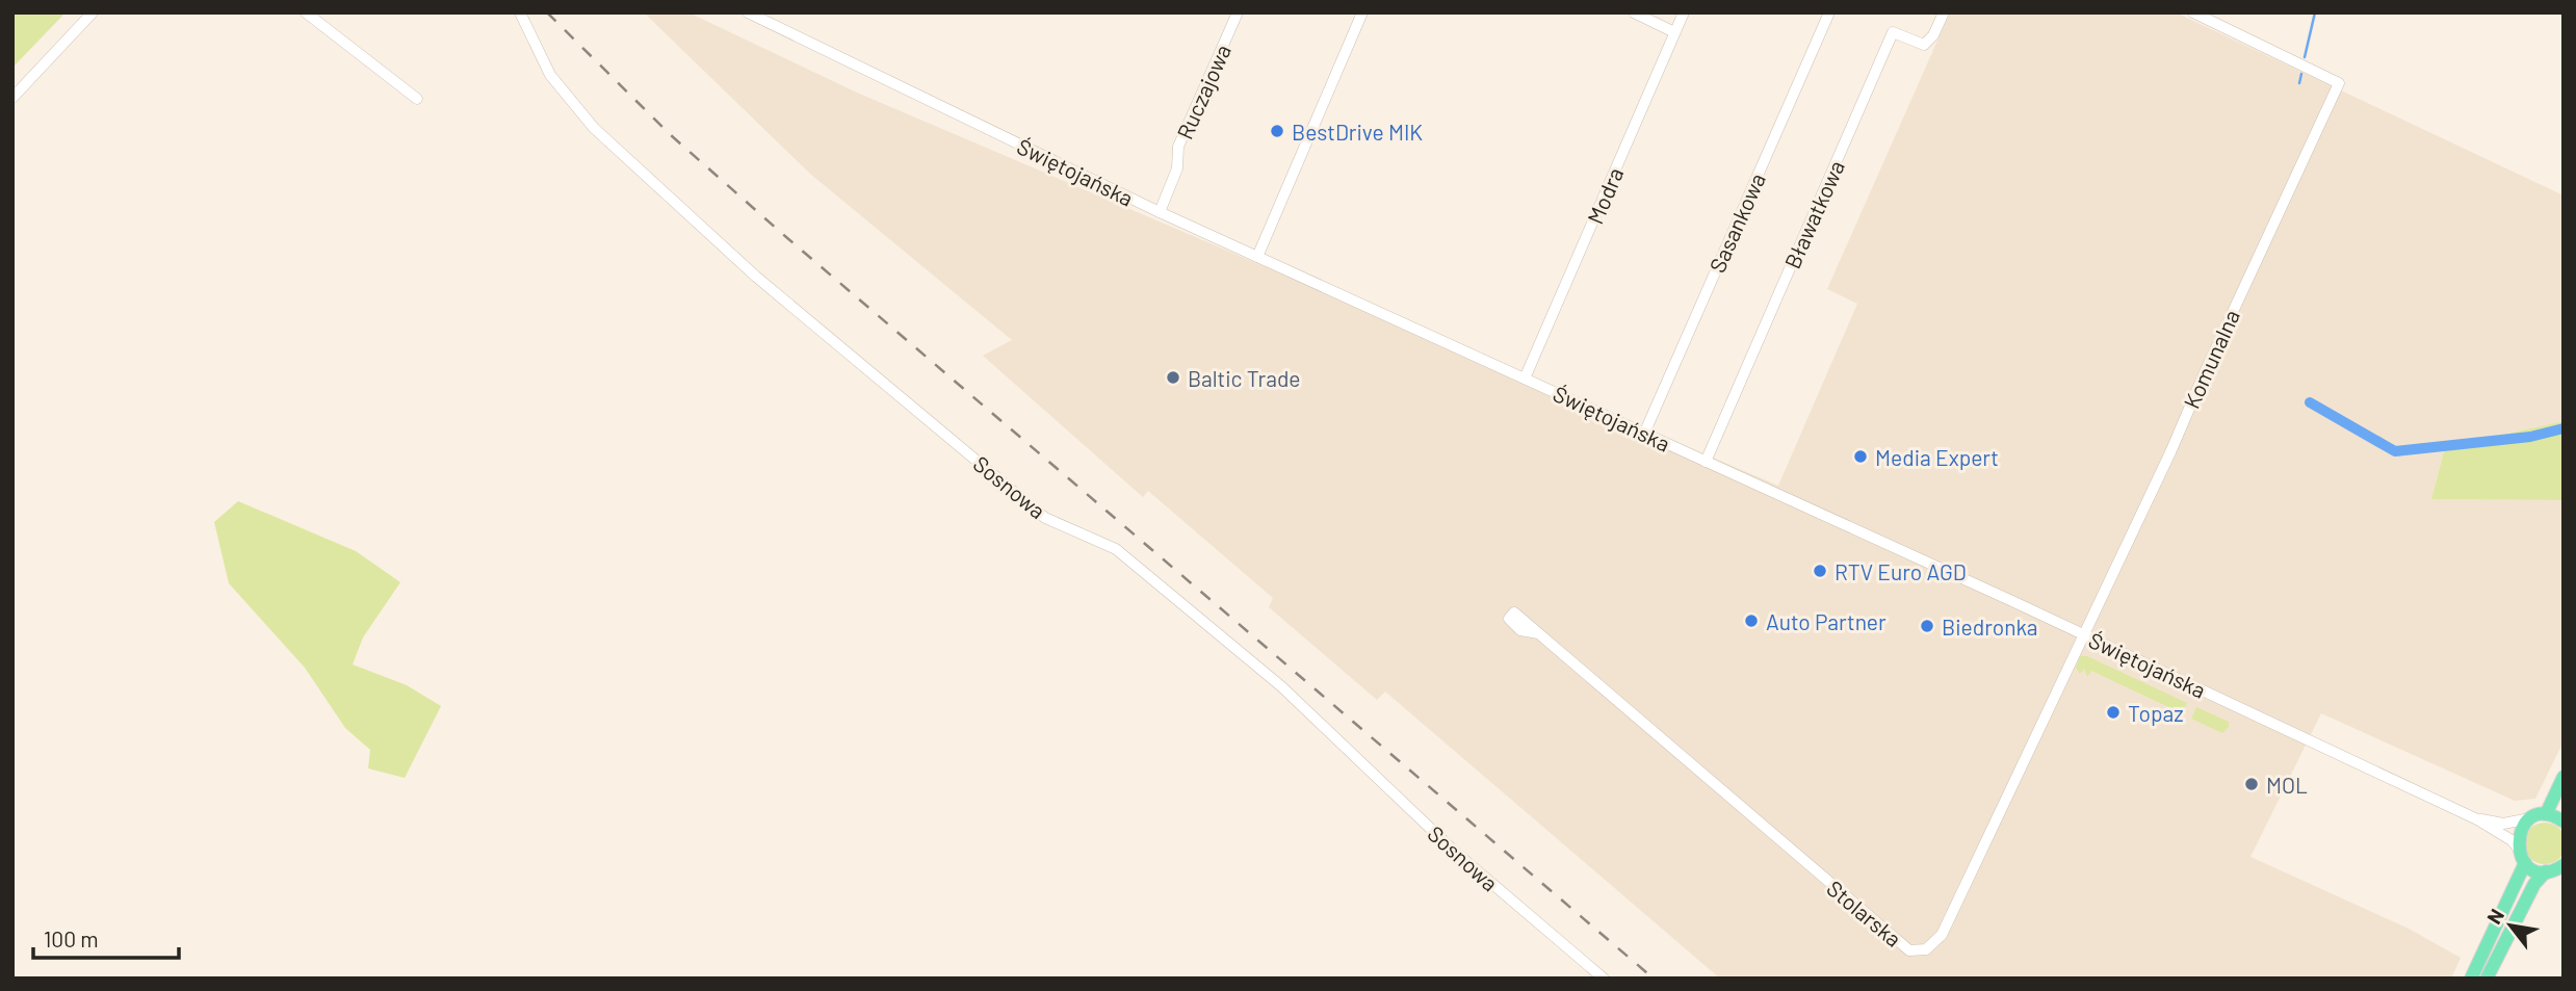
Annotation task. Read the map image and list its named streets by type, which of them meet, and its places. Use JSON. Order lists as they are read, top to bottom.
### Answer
{
  "streets": {
    "street": [
      "Ruczajowa",
      "Świętojańska",
      "Modra",
      "Bławatkowa",
      "Sasankowa",
      "Komunalna",
      "Sosnowa",
      "Stolarska"
    ]
  },
  "crossings": [
    ["Ruczajowa", "Świętojańska"],
    ["Świętojańska", "Modra"],
    ["Świętojańska", "Bławatkowa"],
    ["Świętojańska", "Sasankowa"],
    ["Świętojańska", "Komunalna"],
    ["Świętojańska", "Stolarska"],
    ["Komunalna", "Stolarska"]
  ],
  "places": [
    "BestDrive MIK",
    "Baltic Trade",
    "Media Expert",
    "RTV Euro AGD",
    "Auto Partner",
    "Biedronka",
    "Topaz",
    "MOL"
  ],
  "scale_bar": "100 m",
  "north": "top left"
}
